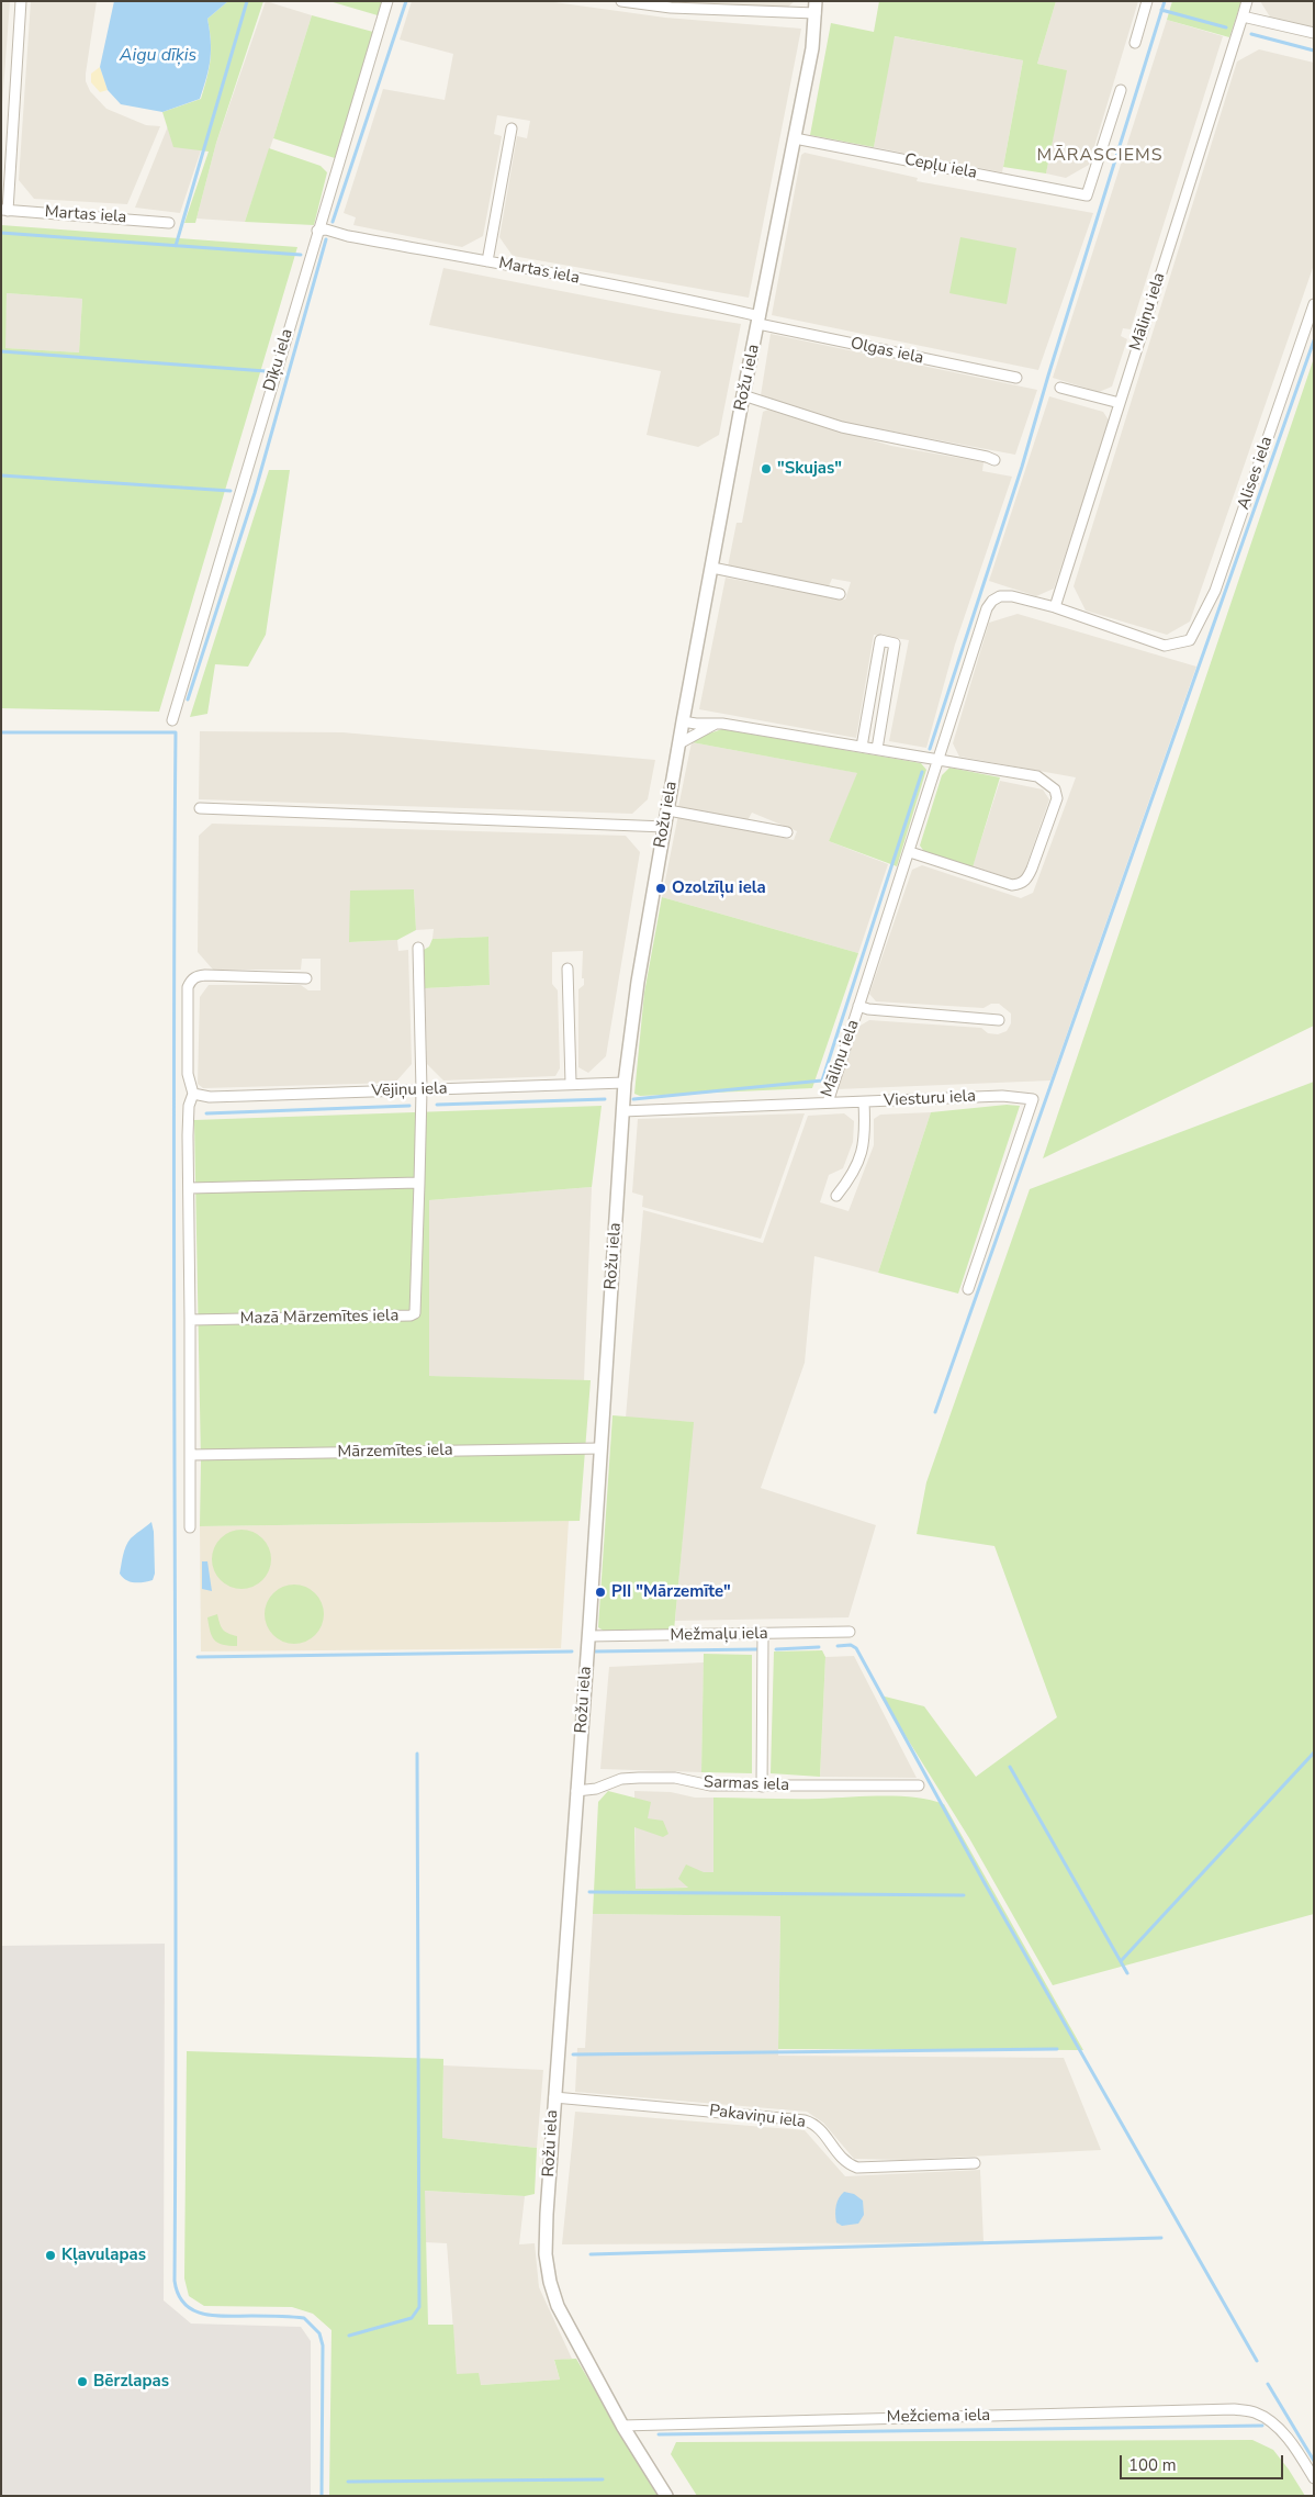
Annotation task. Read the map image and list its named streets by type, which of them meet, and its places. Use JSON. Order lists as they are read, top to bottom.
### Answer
{
  "streets": {
    "street": [
      "Cepļu iela",
      "Martas iela",
      "Māliņu iela",
      "Olgas iela",
      "Dīķu iela",
      "Rožu iela",
      "Alises iela",
      "Vējiņu iela",
      "Viesturu iela",
      "Mazā Mārzemītes iela",
      "Mārzemītes iela",
      "Mežmaļu iela",
      "Sarmas iela",
      "Pakaviņu iela",
      "Mežciema iela"
    ]
  },
  "crossings": [
    ["Cepļu iela", "Rožu iela"],
    ["Martas iela", "Olgas iela"],
    ["Martas iela", "Dīķu iela"],
    ["Martas iela", "Rožu iela"],
    ["Māliņu iela", "Rožu iela"],
    ["Māliņu iela", "Alises iela"],
    ["Māliņu iela", "Viesturu iela"],
    ["Olgas iela", "Rožu iela"],
    ["Rožu iela", "Vējiņu iela"],
    ["Rožu iela", "Mārzemītes iela"],
    ["Rožu iela", "Mežmaļu iela"],
    ["Rožu iela", "Sarmas iela"],
    ["Rožu iela", "Pakaviņu iela"],
    ["Rožu iela", "Mežciema iela"]
  ],
  "districts": ["MĀRASCIEMS"],
  "water": ["Aigu dīķis"],
  "places": [
    "\"Skujas\"",
    "Ozolzīļu iela",
    "PII \"Mārzemīte\"",
    "Kļavulapas",
    "Bērzlapas"
  ],
  "scale_bar": "100 m"
}
